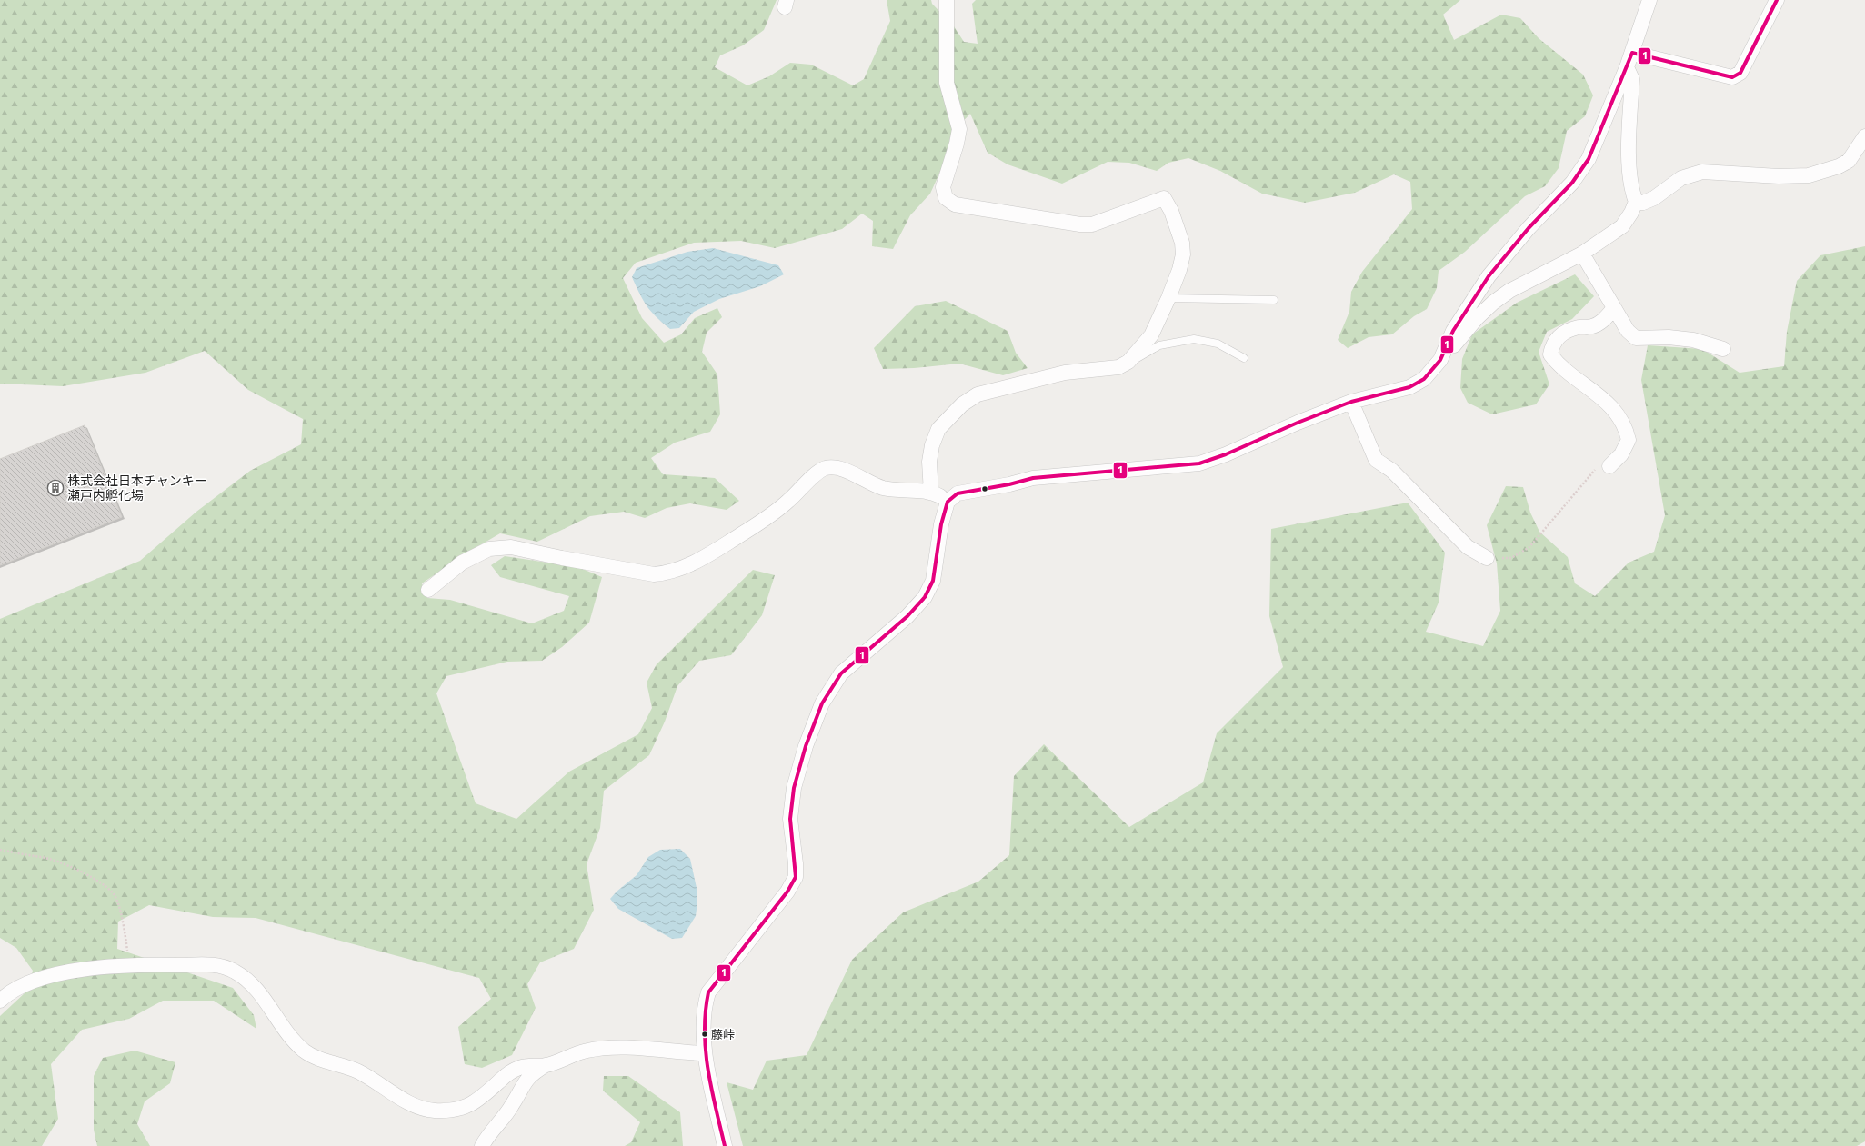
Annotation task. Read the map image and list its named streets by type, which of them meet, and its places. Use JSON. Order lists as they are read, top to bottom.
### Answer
{
  "places": {
    "building": ["株式会社日本チャンキー 瀬戸内孵化場"],
    "other": ["藤峠"]
  },
  "lines": ["transit line 1"]
}
